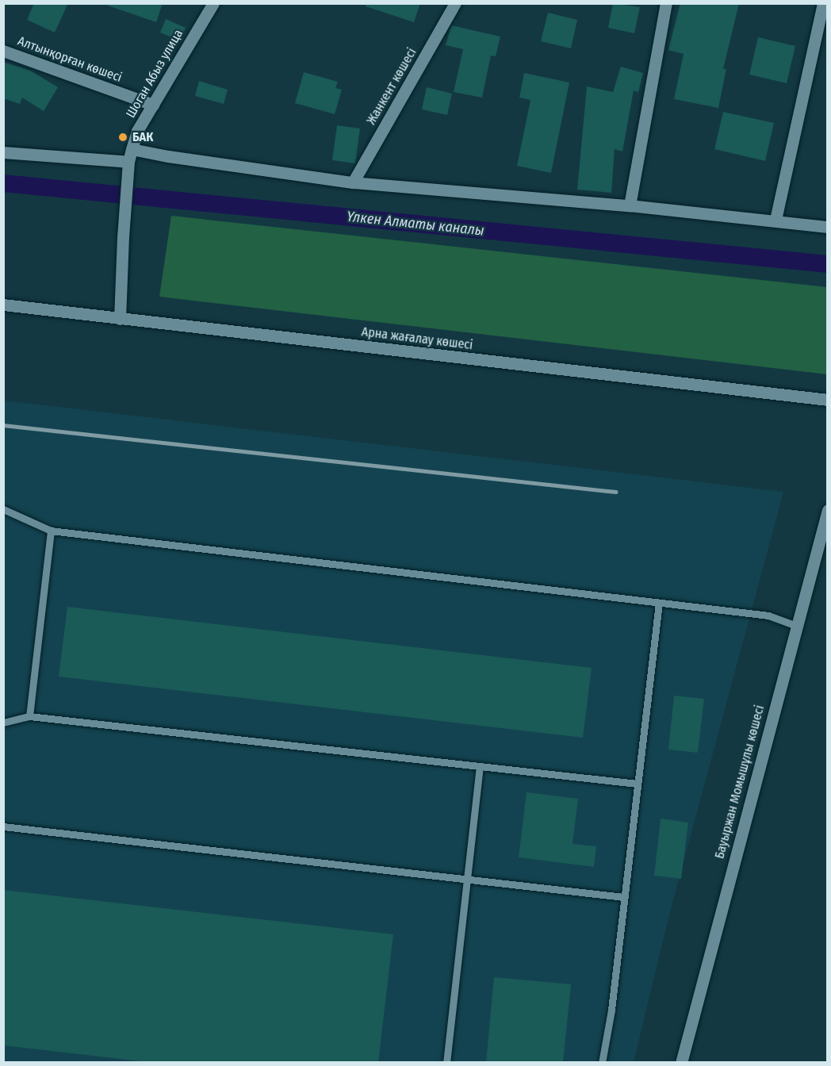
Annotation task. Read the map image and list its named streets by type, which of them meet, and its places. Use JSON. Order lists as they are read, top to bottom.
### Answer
{
  "streets": {
    "street": [
      "Алтынқорған көшесі",
      "Шоган Абыз улица",
      "Жанкент көшесі",
      "Арна жағалау көшесі",
      "Бауыржан Момышұлы көшесі"
    ]
  },
  "crossings": [
    ["Алтынқорған көшесі", "Шоган Абыз улица"],
    ["Шоган Абыз улица", "Арна жағалау көшесі"]
  ],
  "water": ["Үлкен Алматы каналы"],
  "places": ["БАК"]
}
